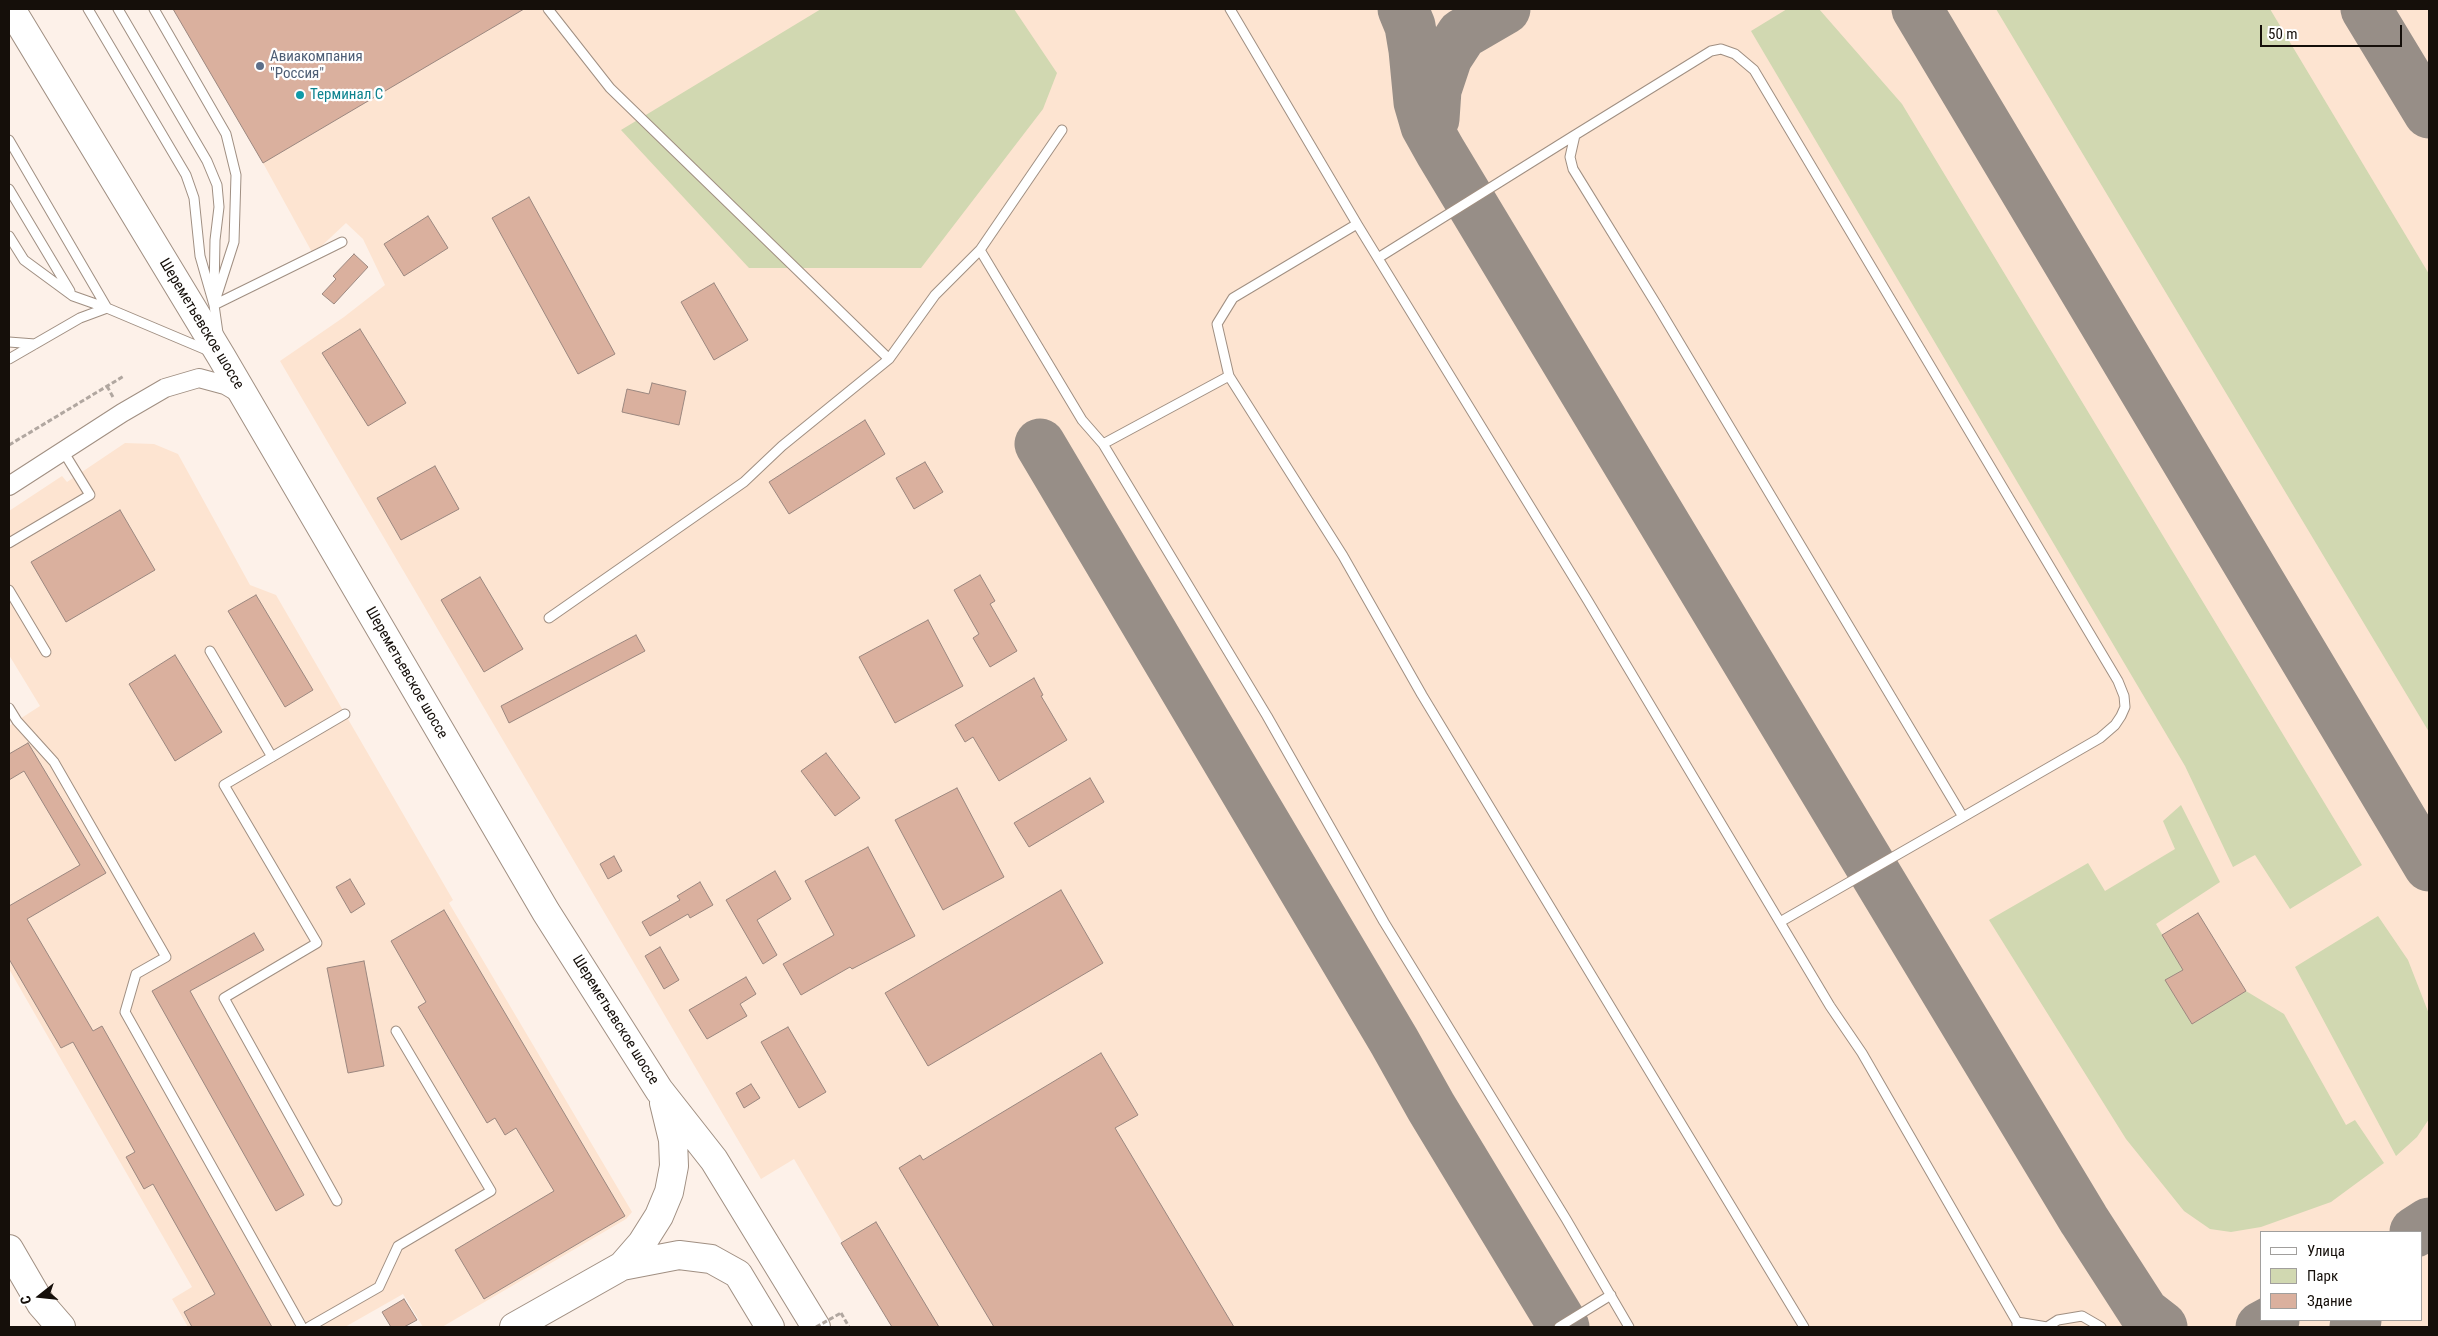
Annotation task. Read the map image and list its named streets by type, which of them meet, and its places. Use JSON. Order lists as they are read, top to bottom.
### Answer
{
  "streets": {
    "main road": ["Шереметьевское шоссе"]
  },
  "places": ["Авиакомпания \"Россия\"", "Терминал C"],
  "legend": ["Улица", "Парк", "Здание"],
  "scale_bar": "50 m",
  "north": "left"
}
